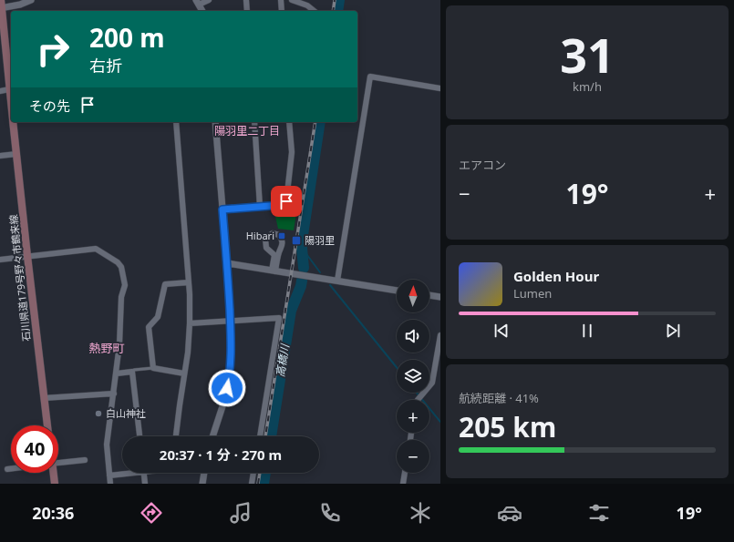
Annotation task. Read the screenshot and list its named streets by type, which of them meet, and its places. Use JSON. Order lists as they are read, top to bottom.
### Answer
{
  "streets": {
    "main road": ["石川県道179号野々市鶴来線"]
  },
  "districts": ["陽羽里二丁目", "熱野町"],
  "water": ["高橋川"],
  "places": {
    "transit": ["Hibari", "陽羽里"],
    "other": ["白山神社"]
  },
  "north": "top",
  "page": {
    "tile": [
      ["31", "km/h"],
      "エアコン",
      ["航続距離 · 41%", "205 km"]
    ],
    "turn": ["200 m", "右折"],
    "then": "その先",
    "heat": ["−", "19°", "+"],
    "song": ["Golden Hour", "Lumen"],
    "map_buttons": ["+", "−"],
    "limit": "40",
    "trip": "20:37 · 1 分 · 270 m",
    "tabs": ["20:36", "19°"]
  }
}
